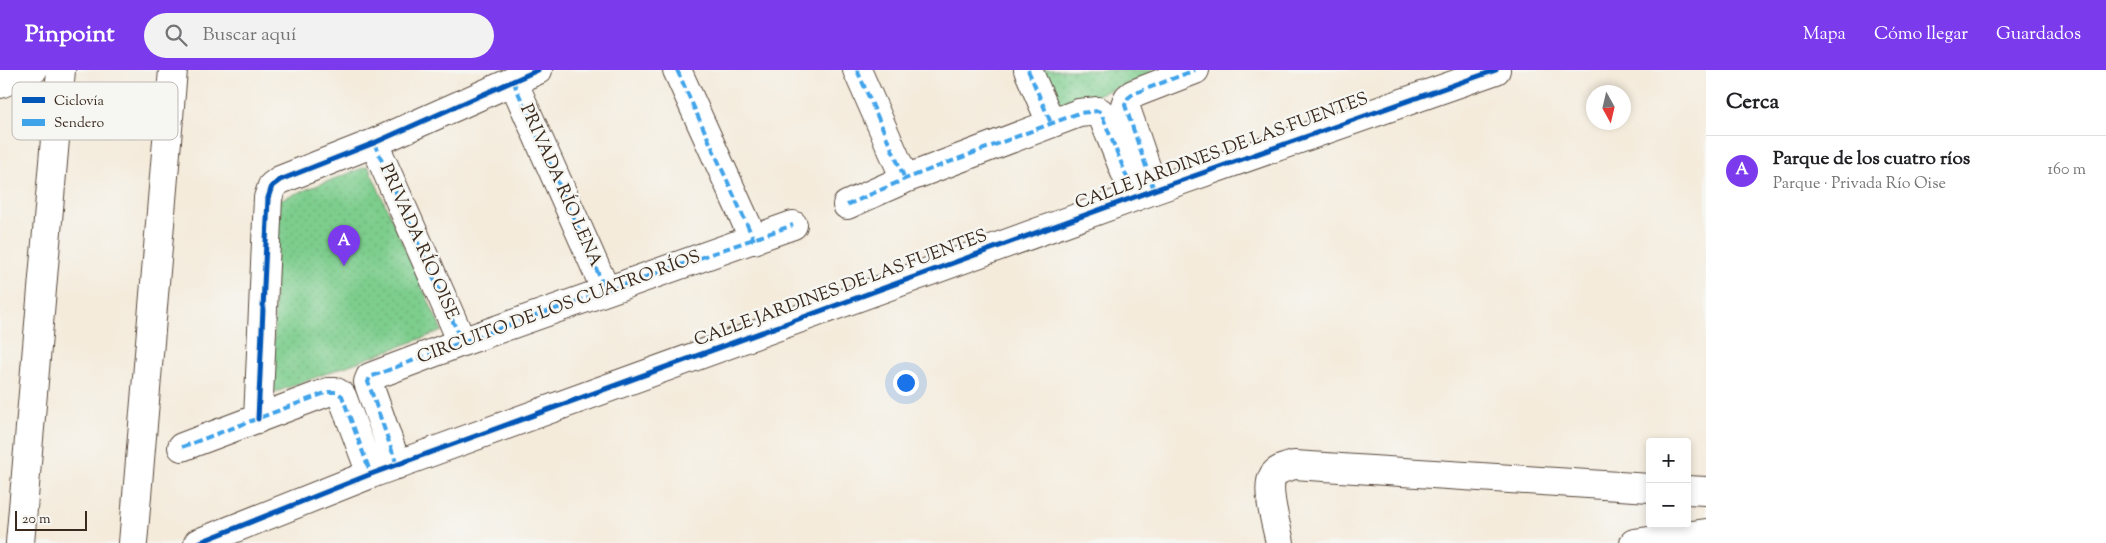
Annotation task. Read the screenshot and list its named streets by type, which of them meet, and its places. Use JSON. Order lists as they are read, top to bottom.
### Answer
{
  "streets": {
    "street": [
      "CALLE JARDINES DE LAS FUENTES",
      "PRIVADA RÍO LENA",
      "PRIVADA RÍO OISE",
      "CIRCUITO DE LOS CUATRO RÍOS"
    ]
  },
  "crossings": [
    ["CALLE JARDINES DE LAS FUENTES", "CIRCUITO DE LOS CUATRO RÍOS"],
    ["PRIVADA RÍO LENA", "CIRCUITO DE LOS CUATRO RÍOS"],
    ["PRIVADA RÍO OISE", "CIRCUITO DE LOS CUATRO RÍOS"]
  ],
  "legend": ["Ciclovía", "Sendero"],
  "scale_bar": "20 m",
  "north": "bottom",
  "page": {
    "header": "Pinpoint",
    "search": "Buscar aquí",
    "nav": ["Mapa", "Cómo llegar", "Guardados"],
    "heading": "Cerca",
    "list": [
      {
        "mark": "A",
        "name": "Parque de los cuatro ríos",
        "note": "Parque · Privada Río Oise",
        "value": "160 m"
      }
    ],
    "pins": "A",
    "map_buttons": ["+", "−"],
    "scale": "20 m"
  }
}
